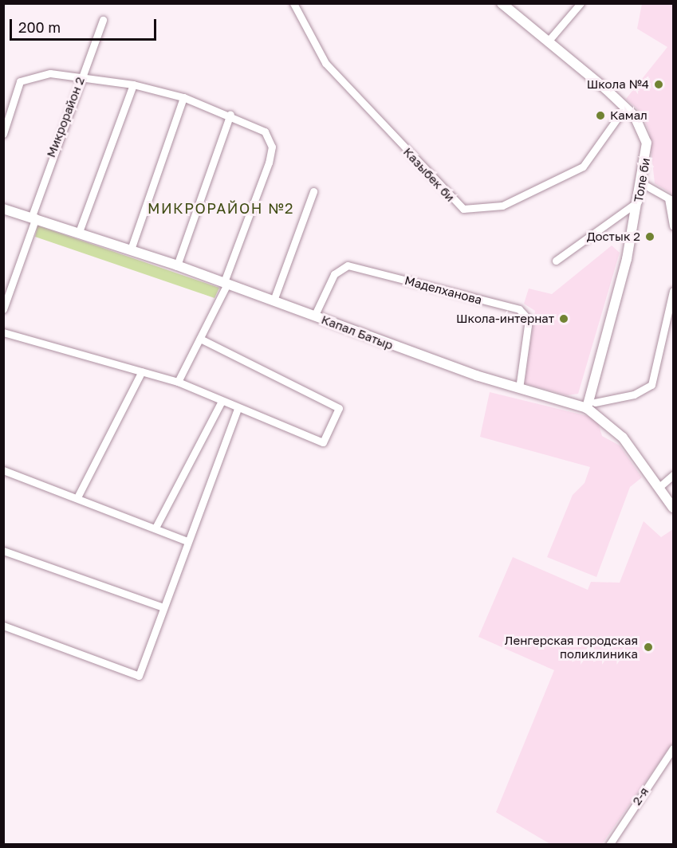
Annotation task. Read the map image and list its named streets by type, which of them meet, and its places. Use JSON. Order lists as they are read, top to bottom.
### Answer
{
  "streets": {
    "main road": ["Толе би", "Капал Батыр"],
    "street": [
      "Микрорайон 2",
      "Казыбек би",
      "Маделханова",
      "2-я"
    ]
  },
  "crossings": [
    ["Микрорайон 2", "Капал Батыр"],
    ["Казыбек би", "Толе би"],
    ["Толе би", "Капал Батыр"],
    ["Маделханова", "Капал Батыр"]
  ],
  "districts": ["МИКРОРАЙОН №2"],
  "places": [
    "Школа №4",
    "Камал",
    "Достык 2",
    "Школа-интернат",
    "Ленгерская городская поликлиника"
  ],
  "scale_bar": "200 m"
}
